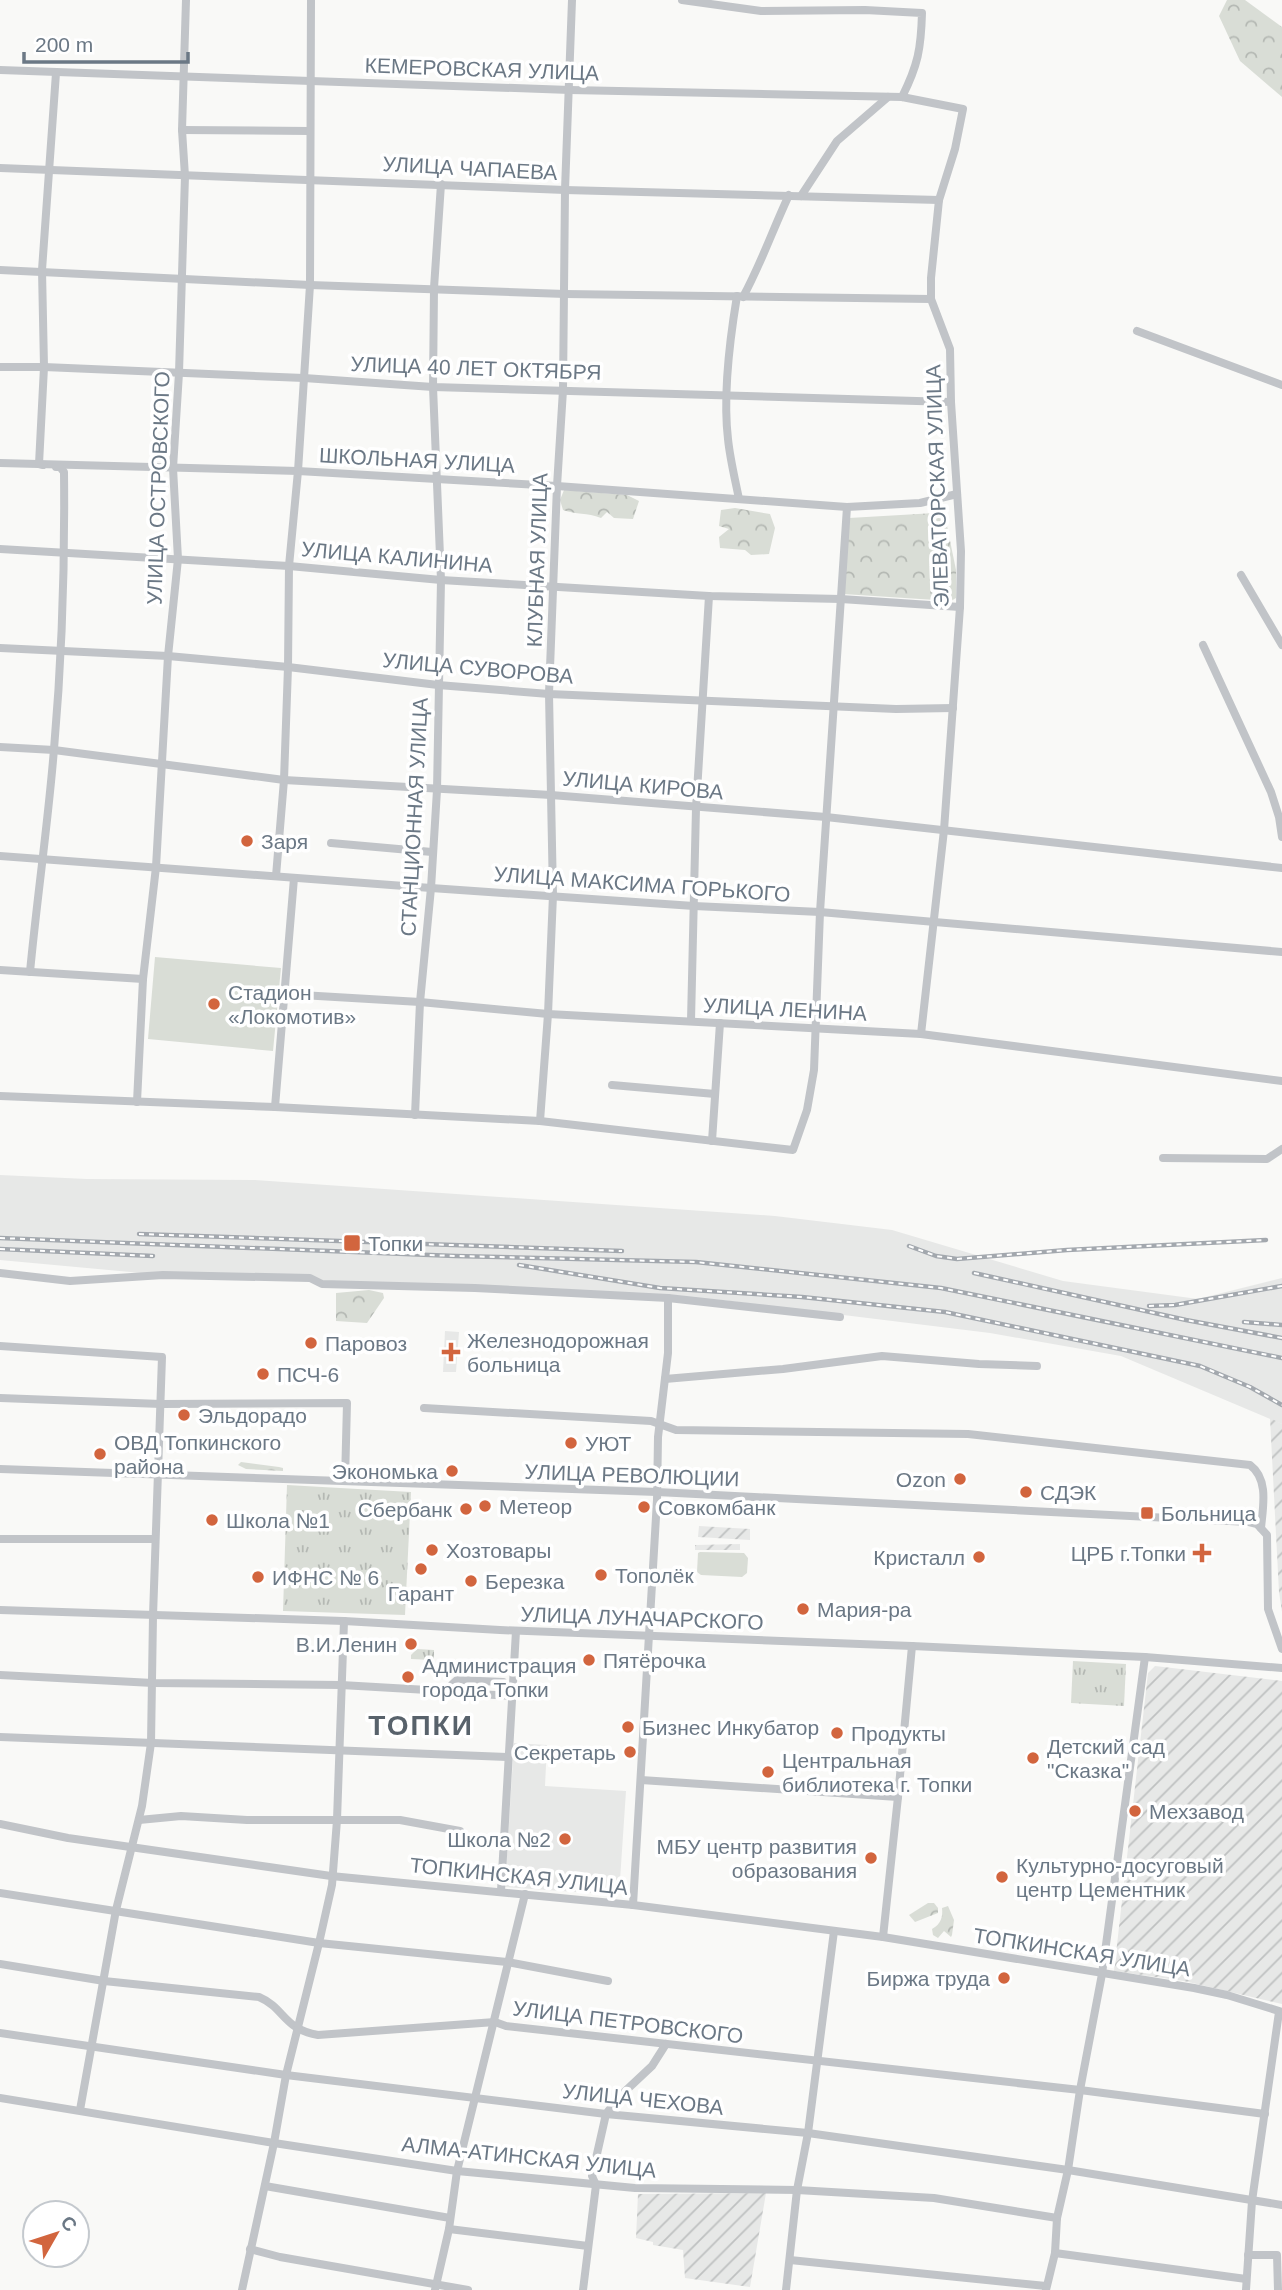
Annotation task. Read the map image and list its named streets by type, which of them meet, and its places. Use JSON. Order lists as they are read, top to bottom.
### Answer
{
  "streets": {
    "street": [
      "КЕМЕРОВСКАЯ УЛИЦА",
      "УЛИЦА ЧАПАЕВА",
      "УЛИЦА 40 ЛЕТ ОКТЯБРЯ",
      "ШКОЛЬНАЯ УЛИЦА",
      "ЭЛЕВАТОРСКАЯ УЛИЦА",
      "УЛИЦА ОСТРОВСКОГО",
      "УЛИЦА КАЛИНИНА",
      "КЛУБНАЯ УЛИЦА",
      "УЛИЦА СУВОРОВА",
      "УЛИЦА КИРОВА",
      "СТАНЦИОННАЯ УЛИЦА",
      "УЛИЦА МАКСИМА ГОРЬКОГО",
      "УЛИЦА ЛЕНИНА",
      "УЛИЦА РЕВОЛЮЦИИ",
      "УЛИЦА ЛУНАЧАРСКОГО",
      "ТОПКИНСКАЯ УЛИЦА",
      "УЛИЦА ПЕТРОВСКОГО",
      "УЛИЦА ЧЕХОВА",
      "АЛМА-АТИНСКАЯ УЛИЦА"
    ]
  },
  "crossings": [
    ["КЕМЕРОВСКАЯ УЛИЦА", "ЭЛЕВАТОРСКАЯ УЛИЦА"],
    ["КЕМЕРОВСКАЯ УЛИЦА", "УЛИЦА ОСТРОВСКОГО"],
    ["КЕМЕРОВСКАЯ УЛИЦА", "КЛУБНАЯ УЛИЦА"],
    ["УЛИЦА ЧАПАЕВА", "ЭЛЕВАТОРСКАЯ УЛИЦА"],
    ["УЛИЦА ЧАПАЕВА", "УЛИЦА ОСТРОВСКОГО"],
    ["УЛИЦА ЧАПАЕВА", "КЛУБНАЯ УЛИЦА"],
    ["УЛИЦА ЧАПАЕВА", "СТАНЦИОННАЯ УЛИЦА"],
    ["УЛИЦА 40 ЛЕТ ОКТЯБРЯ", "ЭЛЕВАТОРСКАЯ УЛИЦА"],
    ["УЛИЦА 40 ЛЕТ ОКТЯБРЯ", "УЛИЦА ОСТРОВСКОГО"],
    ["УЛИЦА 40 ЛЕТ ОКТЯБРЯ", "КЛУБНАЯ УЛИЦА"],
    ["УЛИЦА 40 ЛЕТ ОКТЯБРЯ", "СТАНЦИОННАЯ УЛИЦА"],
    ["ШКОЛЬНАЯ УЛИЦА", "ЭЛЕВАТОРСКАЯ УЛИЦА"],
    ["ШКОЛЬНАЯ УЛИЦА", "УЛИЦА ОСТРОВСКОГО"],
    ["ШКОЛЬНАЯ УЛИЦА", "КЛУБНАЯ УЛИЦА"],
    ["ШКОЛЬНАЯ УЛИЦА", "СТАНЦИОННАЯ УЛИЦА"],
    ["ЭЛЕВАТОРСКАЯ УЛИЦА", "УЛИЦА КАЛИНИНА"],
    ["ЭЛЕВАТОРСКАЯ УЛИЦА", "УЛИЦА СУВОРОВА"],
    ["ЭЛЕВАТОРСКАЯ УЛИЦА", "УЛИЦА КИРОВА"],
    ["ЭЛЕВАТОРСКАЯ УЛИЦА", "УЛИЦА МАКСИМА ГОРЬКОГО"],
    ["ЭЛЕВАТОРСКАЯ УЛИЦА", "УЛИЦА ЛЕНИНА"],
    ["УЛИЦА ОСТРОВСКОГО", "УЛИЦА КАЛИНИНА"],
    ["УЛИЦА ОСТРОВСКОГО", "УЛИЦА СУВОРОВА"],
    ["УЛИЦА ОСТРОВСКОГО", "УЛИЦА КИРОВА"],
    ["УЛИЦА ОСТРОВСКОГО", "УЛИЦА МАКСИМА ГОРЬКОГО"],
    ["УЛИЦА КАЛИНИНА", "КЛУБНАЯ УЛИЦА"],
    ["УЛИЦА КАЛИНИНА", "СТАНЦИОННАЯ УЛИЦА"],
    ["КЛУБНАЯ УЛИЦА", "УЛИЦА СУВОРОВА"],
    ["КЛУБНАЯ УЛИЦА", "УЛИЦА КИРОВА"],
    ["КЛУБНАЯ УЛИЦА", "УЛИЦА МАКСИМА ГОРЬКОГО"],
    ["КЛУБНАЯ УЛИЦА", "УЛИЦА ЛЕНИНА"],
    ["УЛИЦА СУВОРОВА", "СТАНЦИОННАЯ УЛИЦА"],
    ["УЛИЦА КИРОВА", "СТАНЦИОННАЯ УЛИЦА"],
    ["СТАНЦИОННАЯ УЛИЦА", "УЛИЦА МАКСИМА ГОРЬКОГО"],
    ["СТАНЦИОННАЯ УЛИЦА", "УЛИЦА ЛЕНИНА"]
  ],
  "districts": ["ТОПКИ"],
  "places": {
    "other": [
      "Заря",
      "Стадион «Локомотив»",
      "Паровоз",
      "ПСЧ-6",
      "Эльдорадо",
      "УЮТ",
      "ОВД Топкинского района",
      "Экономька",
      "Ozon",
      "СДЭК",
      "Метеор",
      "Совкомбанк",
      "Сбербанк",
      "Школа №1",
      "Хозтовары",
      "Кристалл",
      "Гарант",
      "Тополёк",
      "ИФНС № 6",
      "Березка",
      "Мария-ра",
      "В.И.Ленин",
      "Пятёрочка",
      "Администрация города Топки",
      "Бизнес Инкубатор",
      "Продукты",
      "Секретарь",
      "Детский сад \"Сказка\"",
      "Центральная библиотека г. Топки",
      "Мехзавод",
      "Школа №2",
      "МБУ центр развития образования",
      "Культурно-досуговый центр Цементник",
      "Биржа труда"
    ],
    "transit": ["Топки", "Больница"],
    "health": ["Железнодорожная больница", "ЦРБ г.Топки"]
  },
  "scale_bar": "200 m",
  "north": "top right"
}
